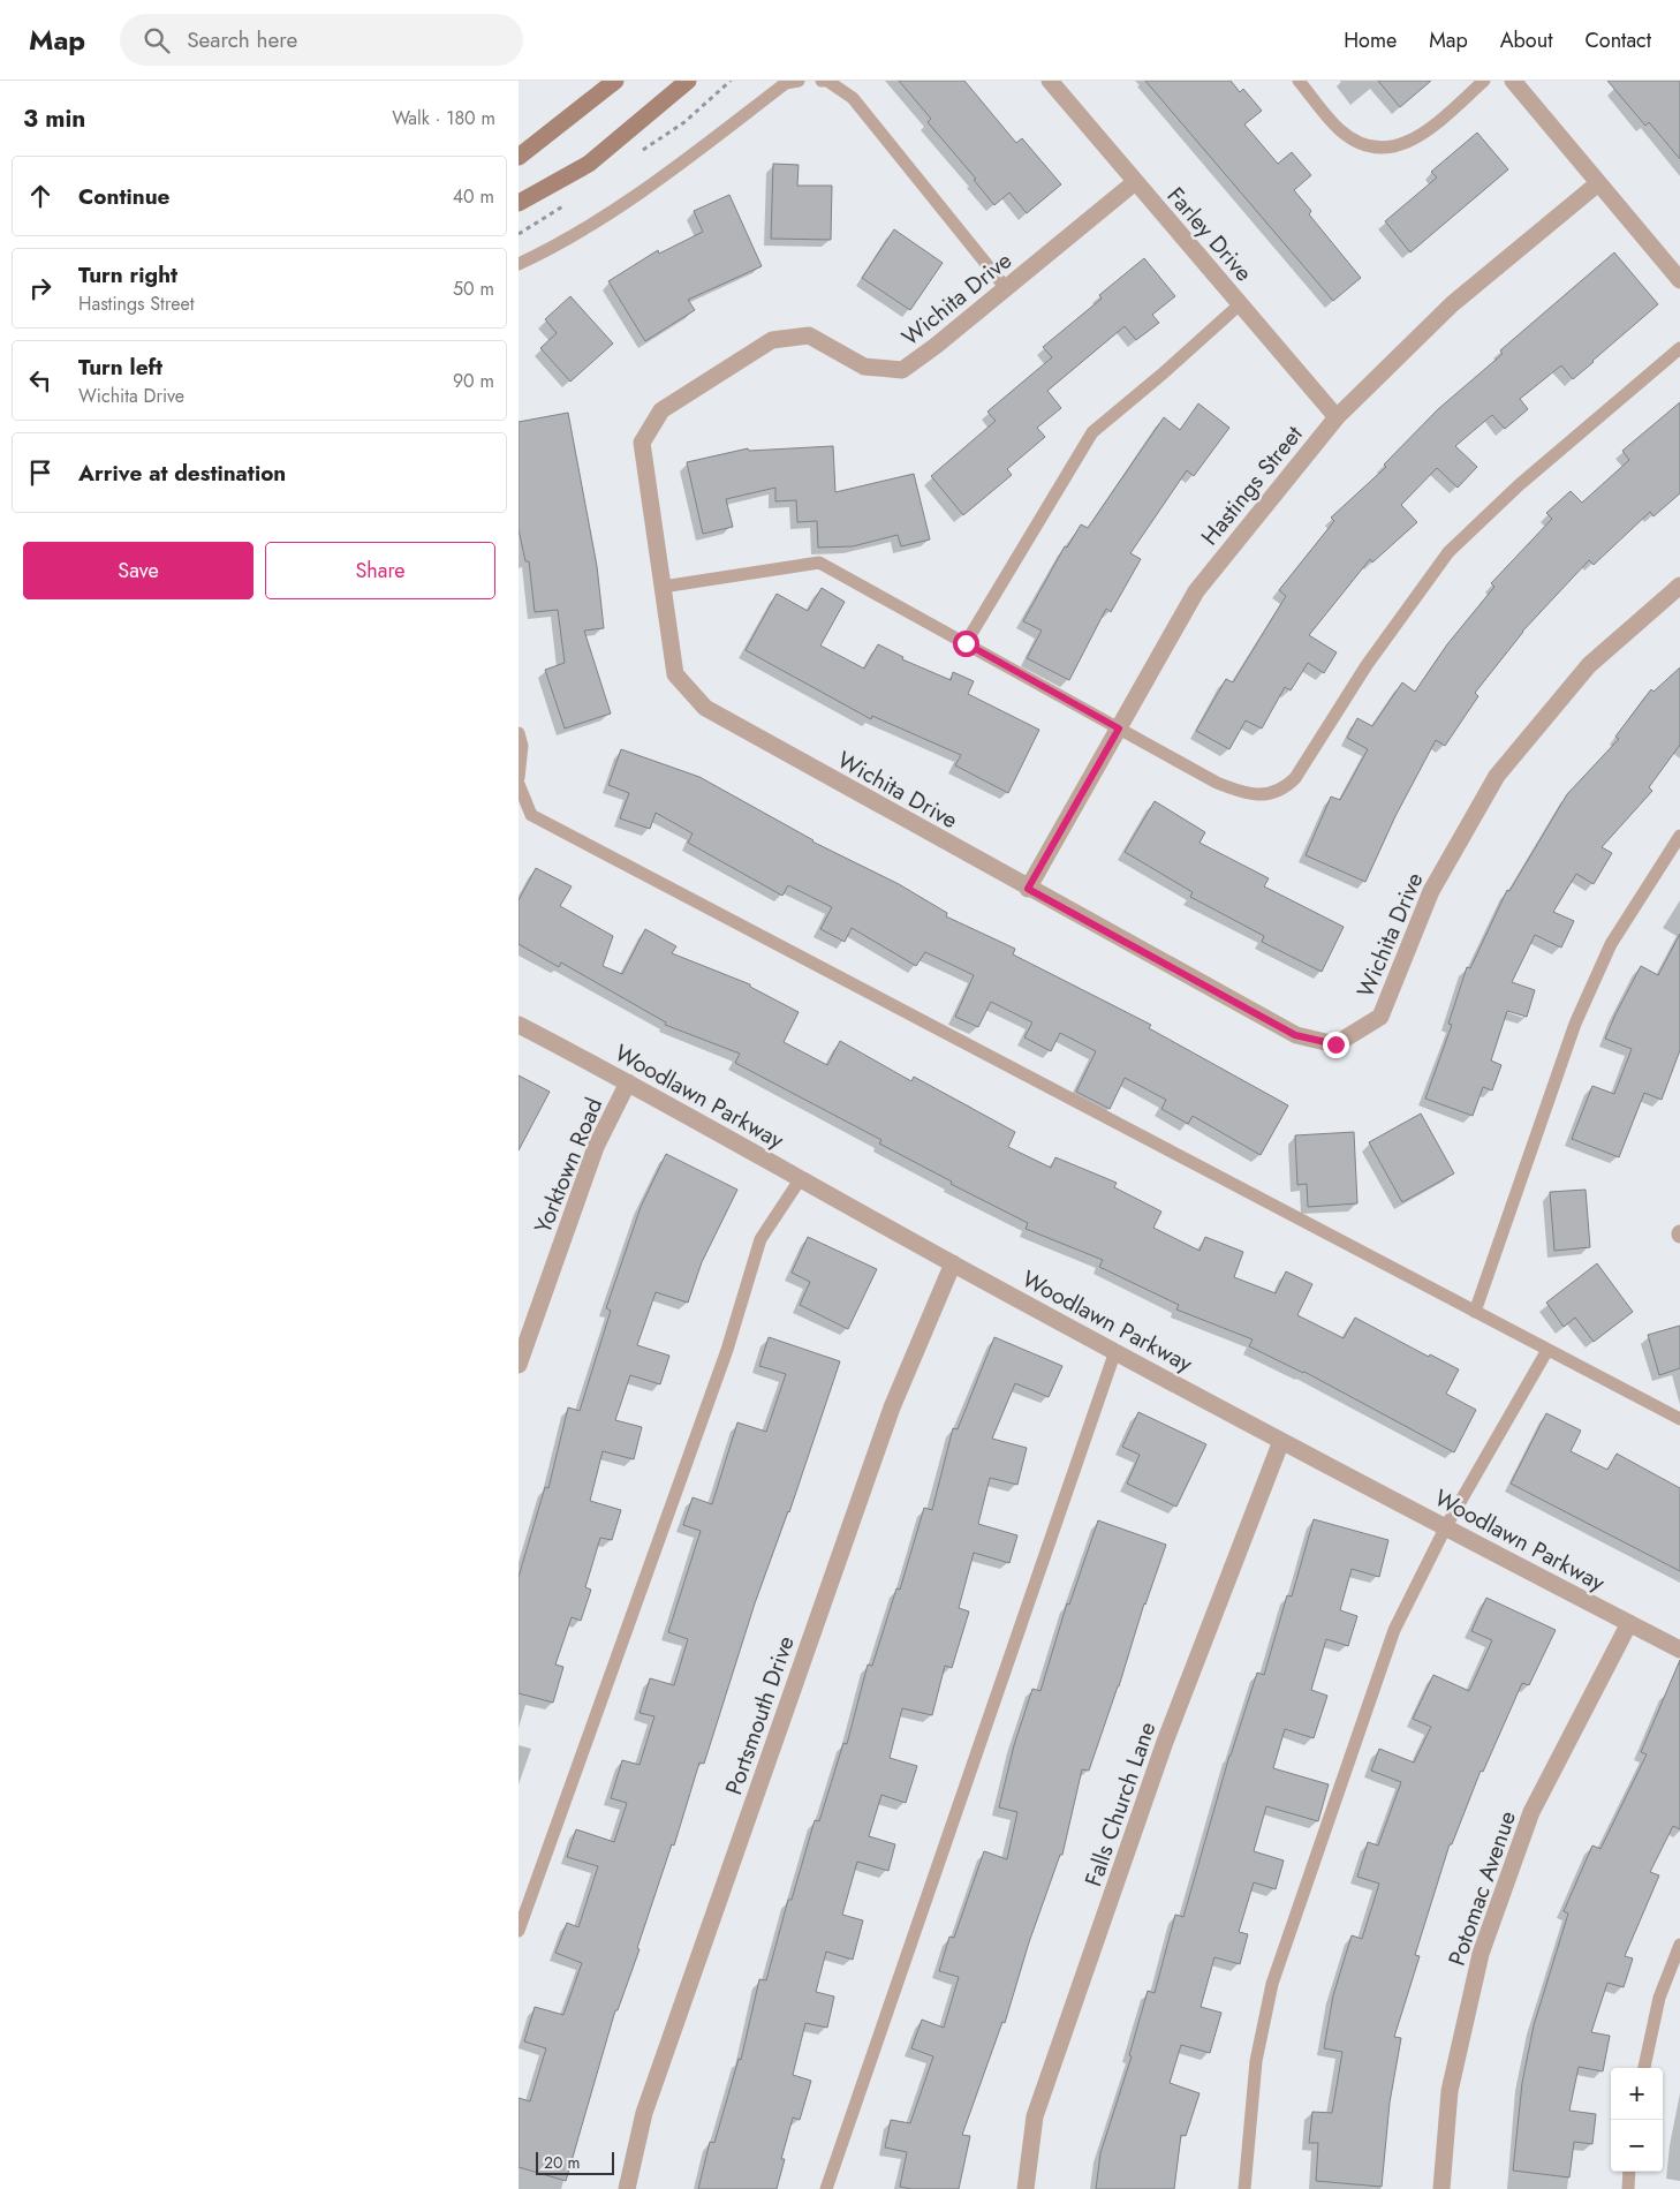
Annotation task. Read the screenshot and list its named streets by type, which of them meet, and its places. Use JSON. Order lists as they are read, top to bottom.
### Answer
{
  "streets": {
    "street": [
      "Farley Drive",
      "Wichita Drive",
      "Hastings Street",
      "Woodlawn Parkway",
      "Yorktown Road",
      "Portsmouth Drive",
      "Falls Church Lane",
      "Potomac Avenue"
    ]
  },
  "crossings": [
    ["Farley Drive", "Wichita Drive"],
    ["Farley Drive", "Hastings Street"],
    ["Wichita Drive", "Hastings Street"],
    ["Woodlawn Parkway", "Yorktown Road"],
    ["Woodlawn Parkway", "Portsmouth Drive"],
    ["Woodlawn Parkway", "Falls Church Lane"],
    ["Woodlawn Parkway", "Potomac Avenue"]
  ],
  "scale_bar": "20 m",
  "page": {
    "header": "Map",
    "search": "Search here",
    "nav": [
      "Home",
      "Map",
      "About",
      "Contact"
    ],
    "heading": ["3 min", "Walk · 180 m"],
    "list": [
      ["Continue", "40 m"],
      ["Turn right", "Hastings Street", "50 m"],
      ["Turn left", "Wichita Drive", "90 m"],
      "Arrive at destination"
    ],
    "buttons": ["Save", "Share"],
    "map_buttons": ["+", "−"],
    "scale": "20 m"
  }
}
